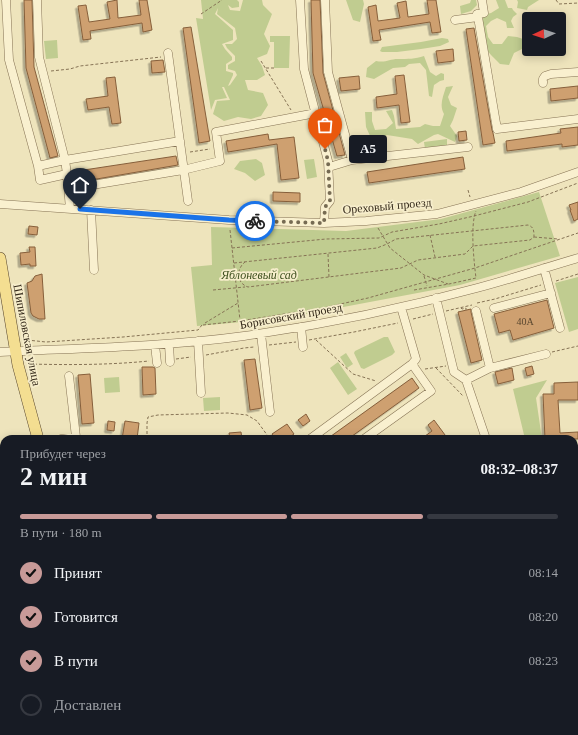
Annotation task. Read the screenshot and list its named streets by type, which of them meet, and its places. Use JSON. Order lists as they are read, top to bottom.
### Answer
{
  "streets": {
    "main road": ["Шипиловская улица"],
    "street": ["Ореховый проезд", "Борисовский проезд"]
  },
  "crossings": [
    ["Борисовский проезд", "Шипиловская улица"]
  ],
  "parks": ["Яблоневый сад"],
  "places": ["А5"],
  "house_numbers": ["40А"],
  "north": "left",
  "page": {
    "bubble": "А5",
    "heading": ["2 мин", "Прибудет через", "08:32–08:37"],
    "bar": "В пути · 180 m",
    "list": [
      ["Принят", "08:14"],
      ["Готовится", "08:20"],
      ["В пути", "08:23"],
      "Доставлен"
    ]
  }
}
